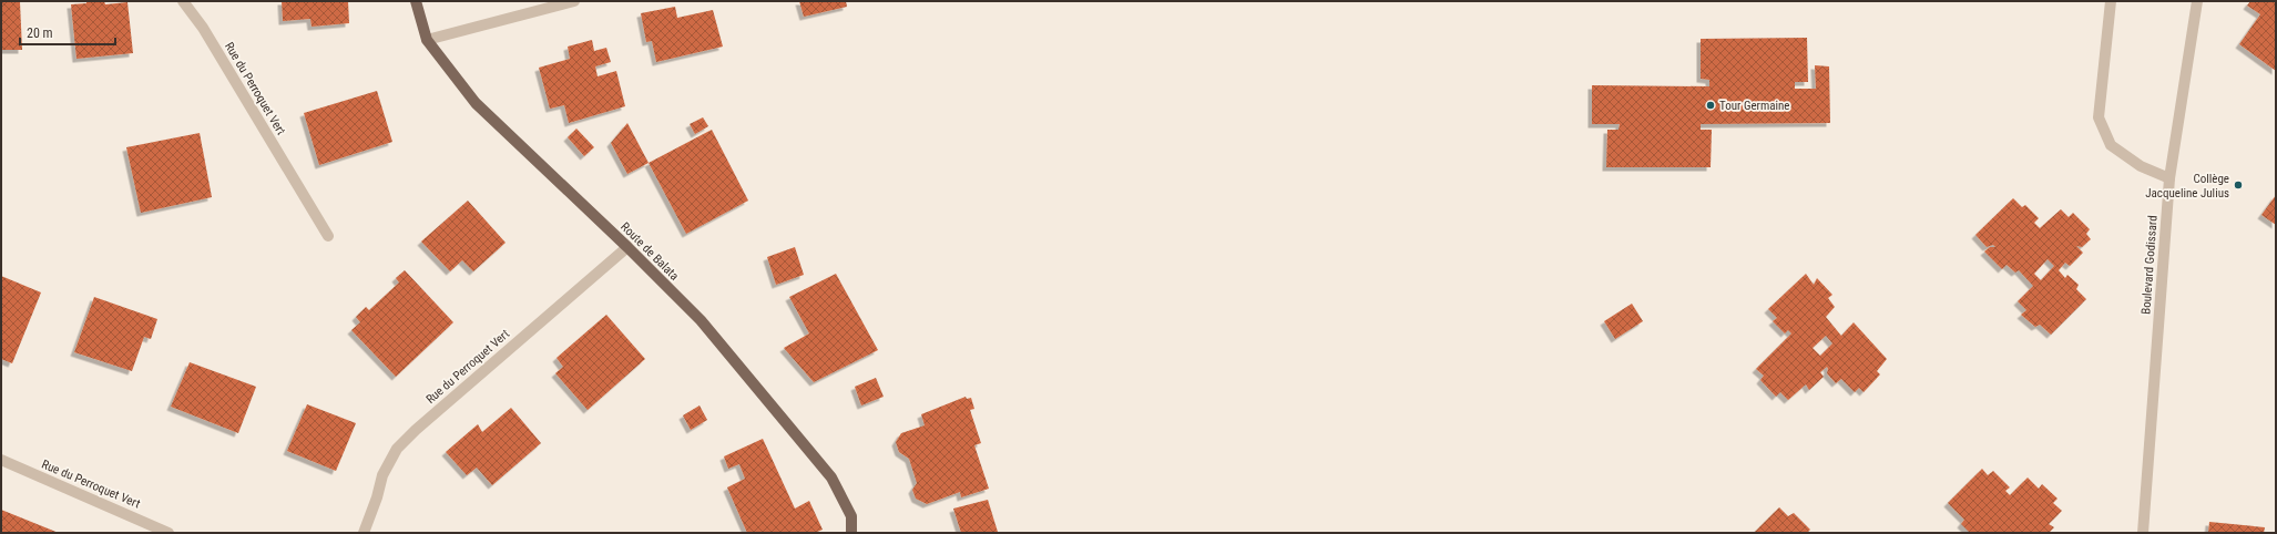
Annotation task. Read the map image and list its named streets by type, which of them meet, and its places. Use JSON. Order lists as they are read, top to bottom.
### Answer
{
  "streets": {
    "main road": ["Route de Balata"],
    "street": ["Rue du Perroquet Vert", "Boulevard Godissard"]
  },
  "crossings": [
    ["Rue du Perroquet Vert", "Route de Balata"]
  ],
  "places": ["Tour Germaine", "Collège Jacqueline Julius"],
  "scale_bar": "20 m"
}
